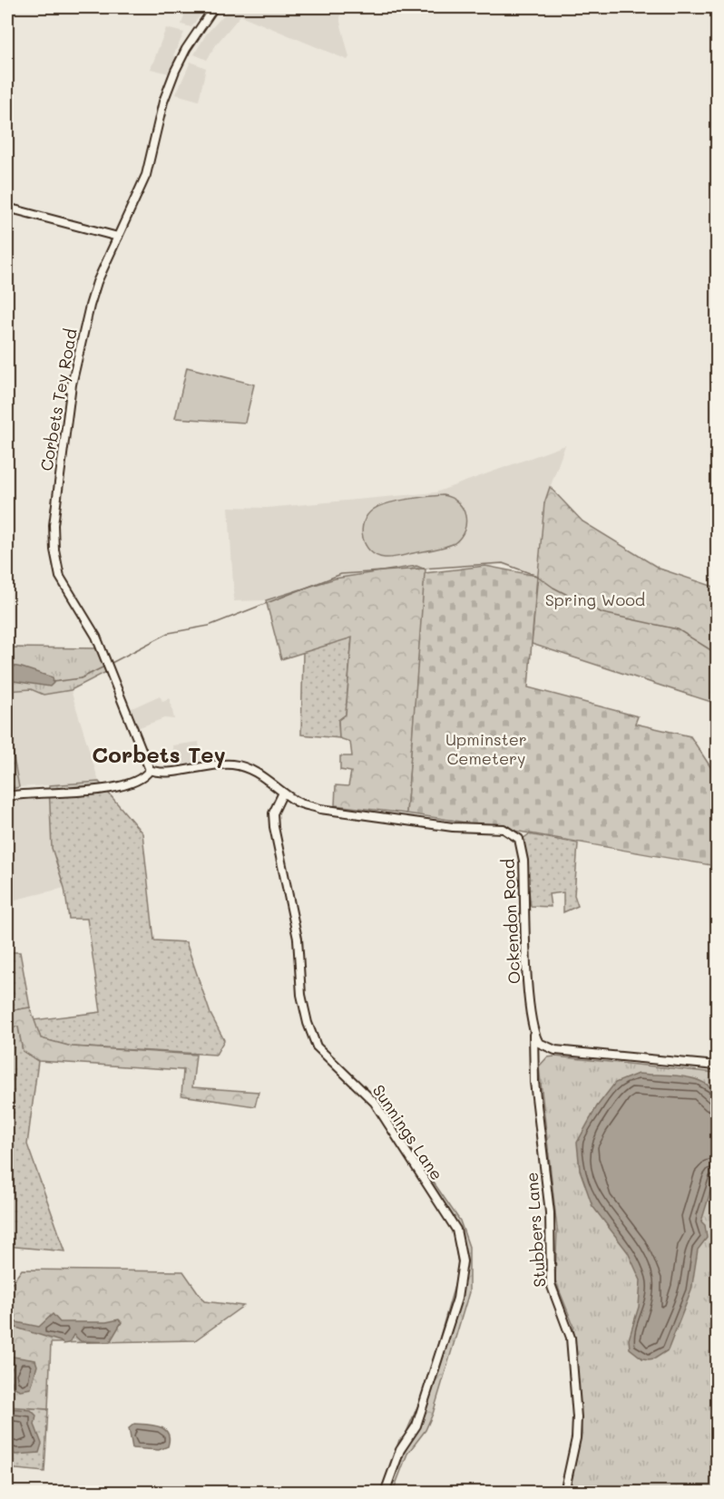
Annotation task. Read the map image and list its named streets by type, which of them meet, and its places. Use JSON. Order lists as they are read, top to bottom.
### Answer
{
  "streets": {
    "main road": [
      "Corbets Tey Road",
      "Ockendon Road",
      "Sunnings Lane",
      "Stubbers Lane"
    ]
  },
  "crossings": [
    ["Corbets Tey Road", "Ockendon Road"],
    ["Ockendon Road", "Sunnings Lane"],
    ["Ockendon Road", "Stubbers Lane"]
  ],
  "districts": ["Corbets Tey"],
  "parks": ["Spring Wood", "Upminster Cemetery"]
}
